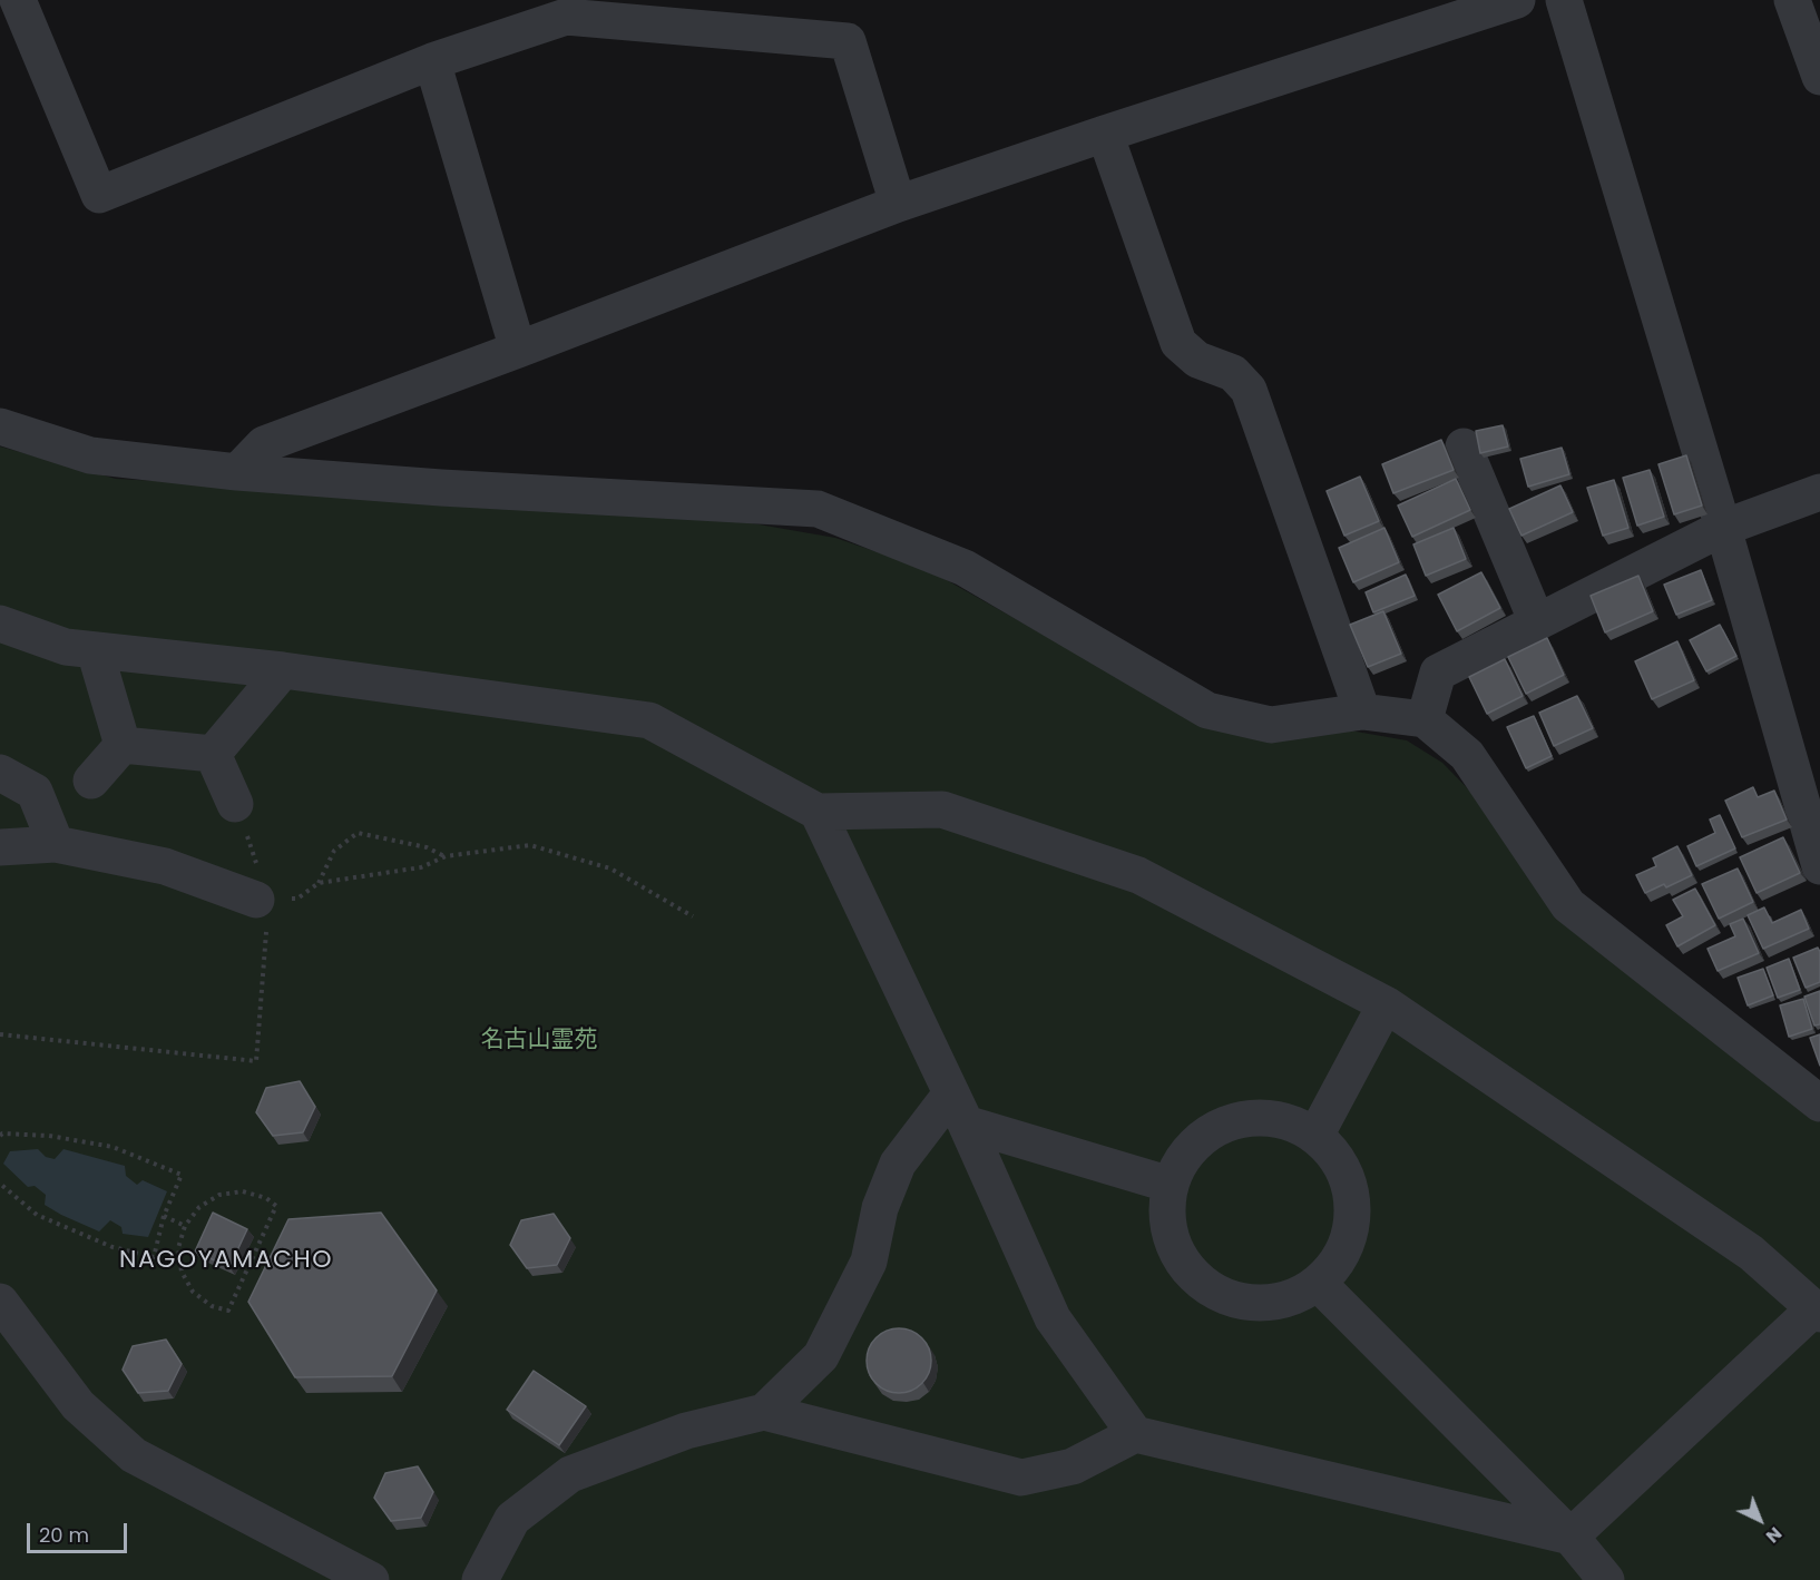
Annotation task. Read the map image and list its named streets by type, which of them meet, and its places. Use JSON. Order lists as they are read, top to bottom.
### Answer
{
  "districts": ["NAGOYAMACHO"],
  "parks": ["名古山霊苑"],
  "scale_bar": "20 m",
  "north": "bottom right"
}
